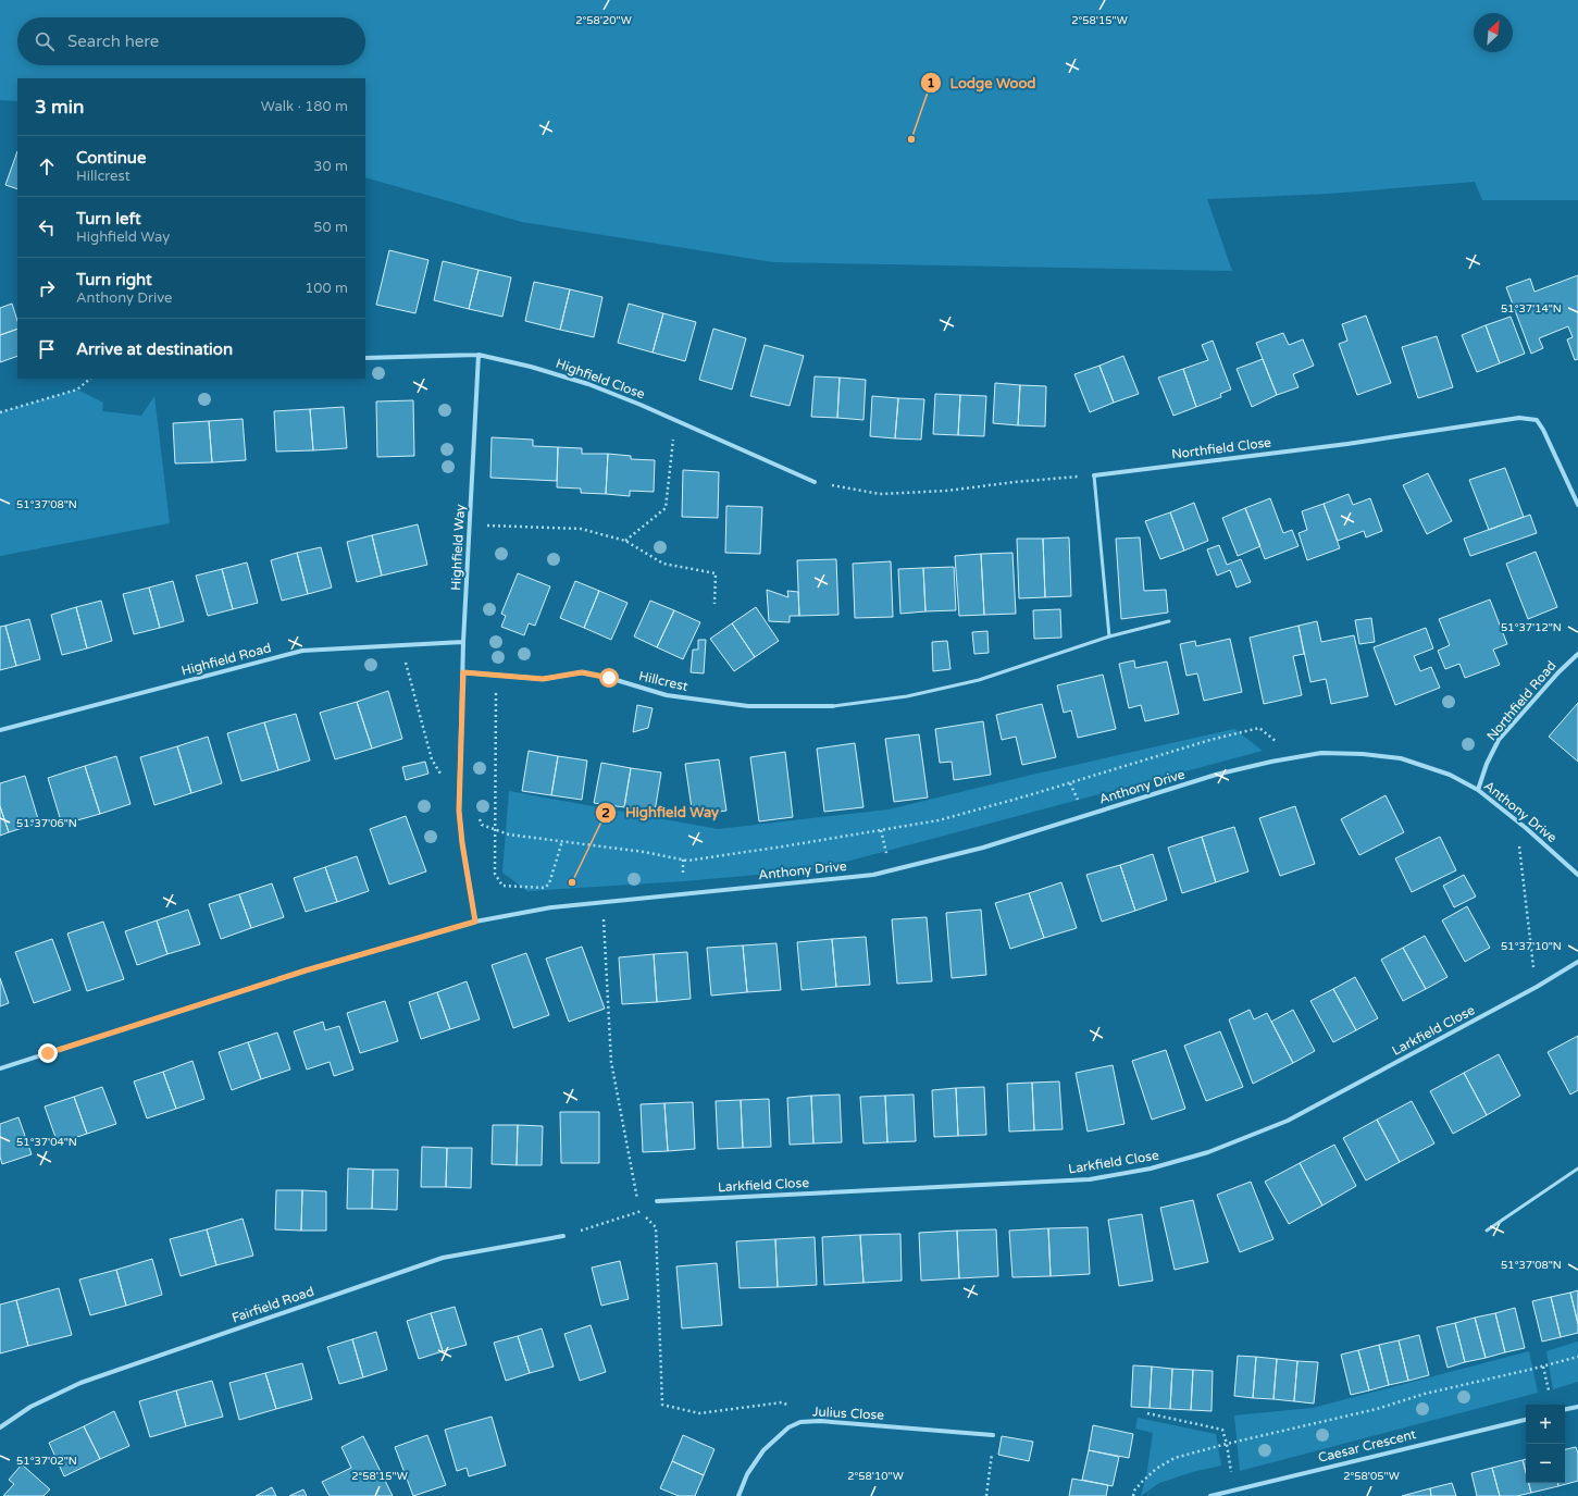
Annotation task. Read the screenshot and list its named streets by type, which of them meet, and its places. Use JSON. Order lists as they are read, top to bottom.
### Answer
{
  "streets": {
    "street": [
      "Highfield Close",
      "Northfield Close",
      "Highfield Way",
      "Highfield Road",
      "Hillcrest",
      "Northfield Road",
      "Anthony Drive",
      "Larkfield Close",
      "Fairfield Road",
      "Julius Close",
      "Caesar Crescent"
    ]
  },
  "crossings": [
    ["Highfield Close", "Highfield Way"],
    ["Highfield Way", "Highfield Road"],
    ["Highfield Way", "Hillcrest"],
    ["Highfield Way", "Anthony Drive"],
    ["Northfield Road", "Anthony Drive"]
  ],
  "places": ["Lodge Wood", "Highfield Way"],
  "north": "top right",
  "page": {
    "search": "Search here",
    "heading": ["3 min", "Walk · 180 m"],
    "list": [
      ["Continue", "Hillcrest", "30 m"],
      ["Turn left", "Highfield Way", "50 m"],
      ["Turn right", "Anthony Drive", "100 m"],
      "Arrive at destination"
    ],
    "map_buttons": ["+", "−"]
  },
  "coordinates": [
    "2°58'20\"W",
    "2°58'15\"W",
    "51°37'14\"N",
    "51°37'08\"N",
    "51°37'12\"N",
    "51°37'06\"N",
    "51°37'10\"N",
    "51°37'04\"N",
    "51°37'02\"N",
    "2°58'10\"W",
    "2°58'05\"W"
  ]
}
